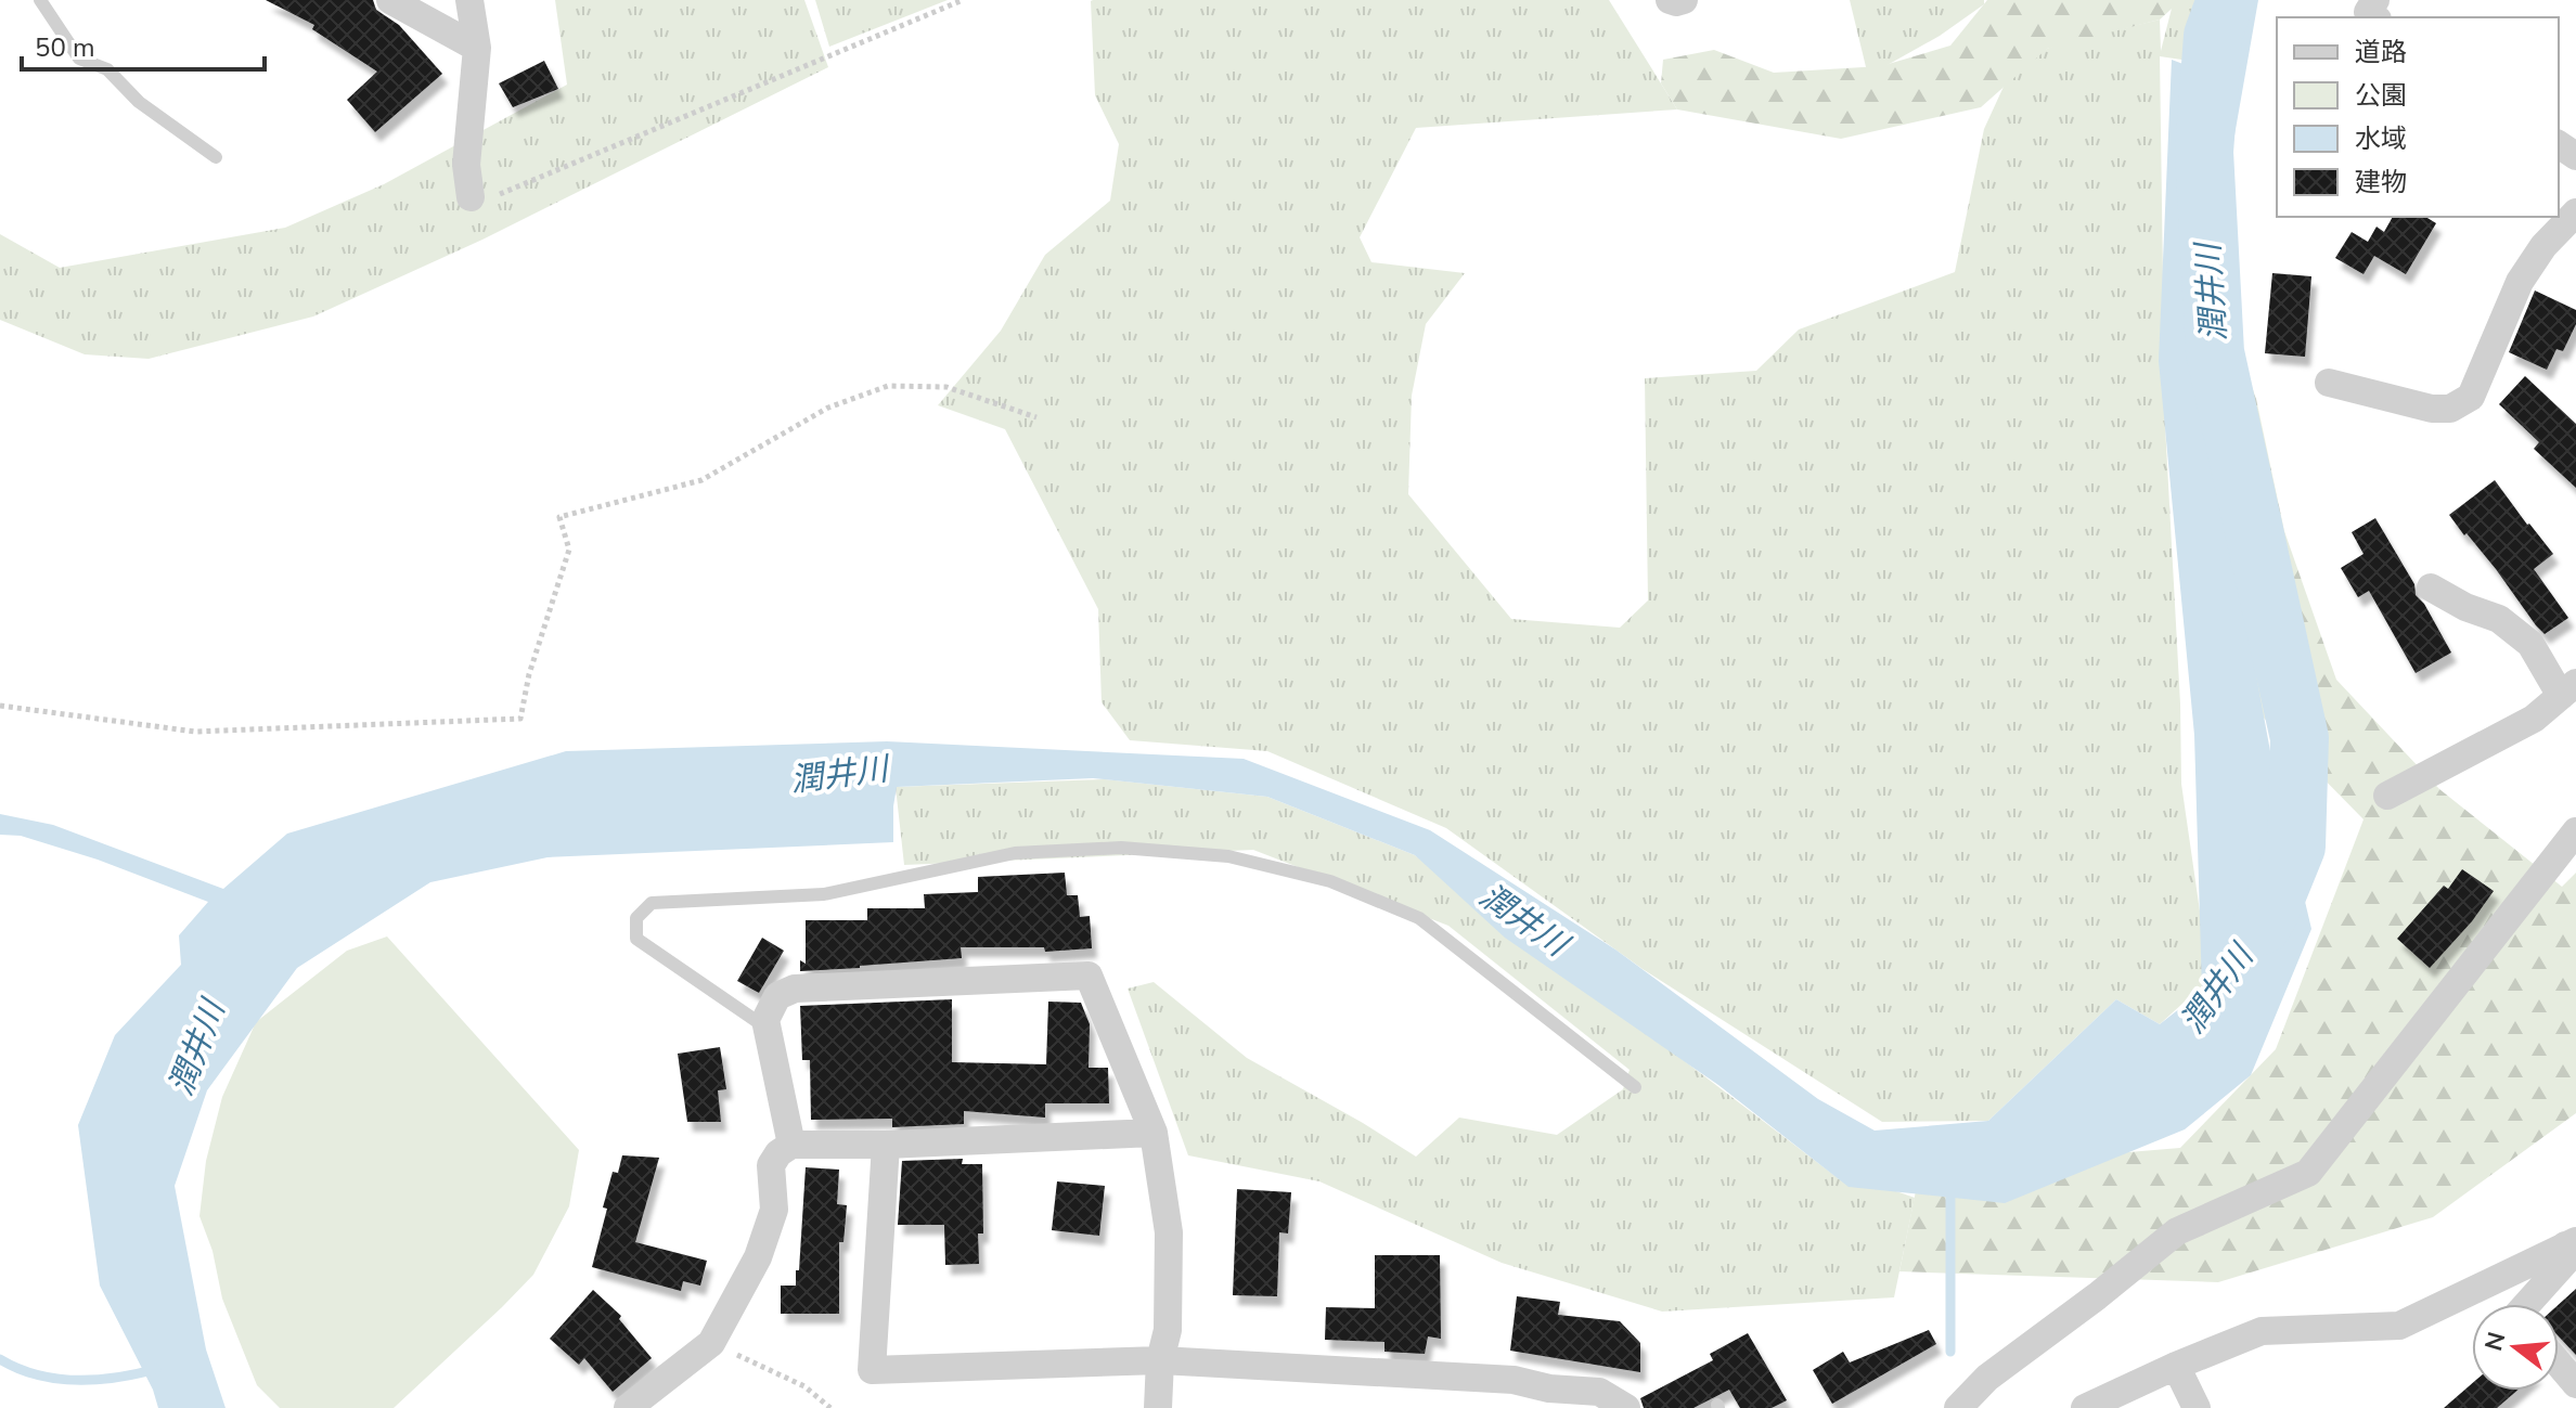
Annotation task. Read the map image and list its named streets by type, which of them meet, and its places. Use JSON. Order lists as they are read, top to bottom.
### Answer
{
  "water": ["潤井川"],
  "legend": [
    "道路",
    "公園",
    "水域",
    "建物"
  ],
  "scale_bar": "50 m",
  "north": "left"
}
